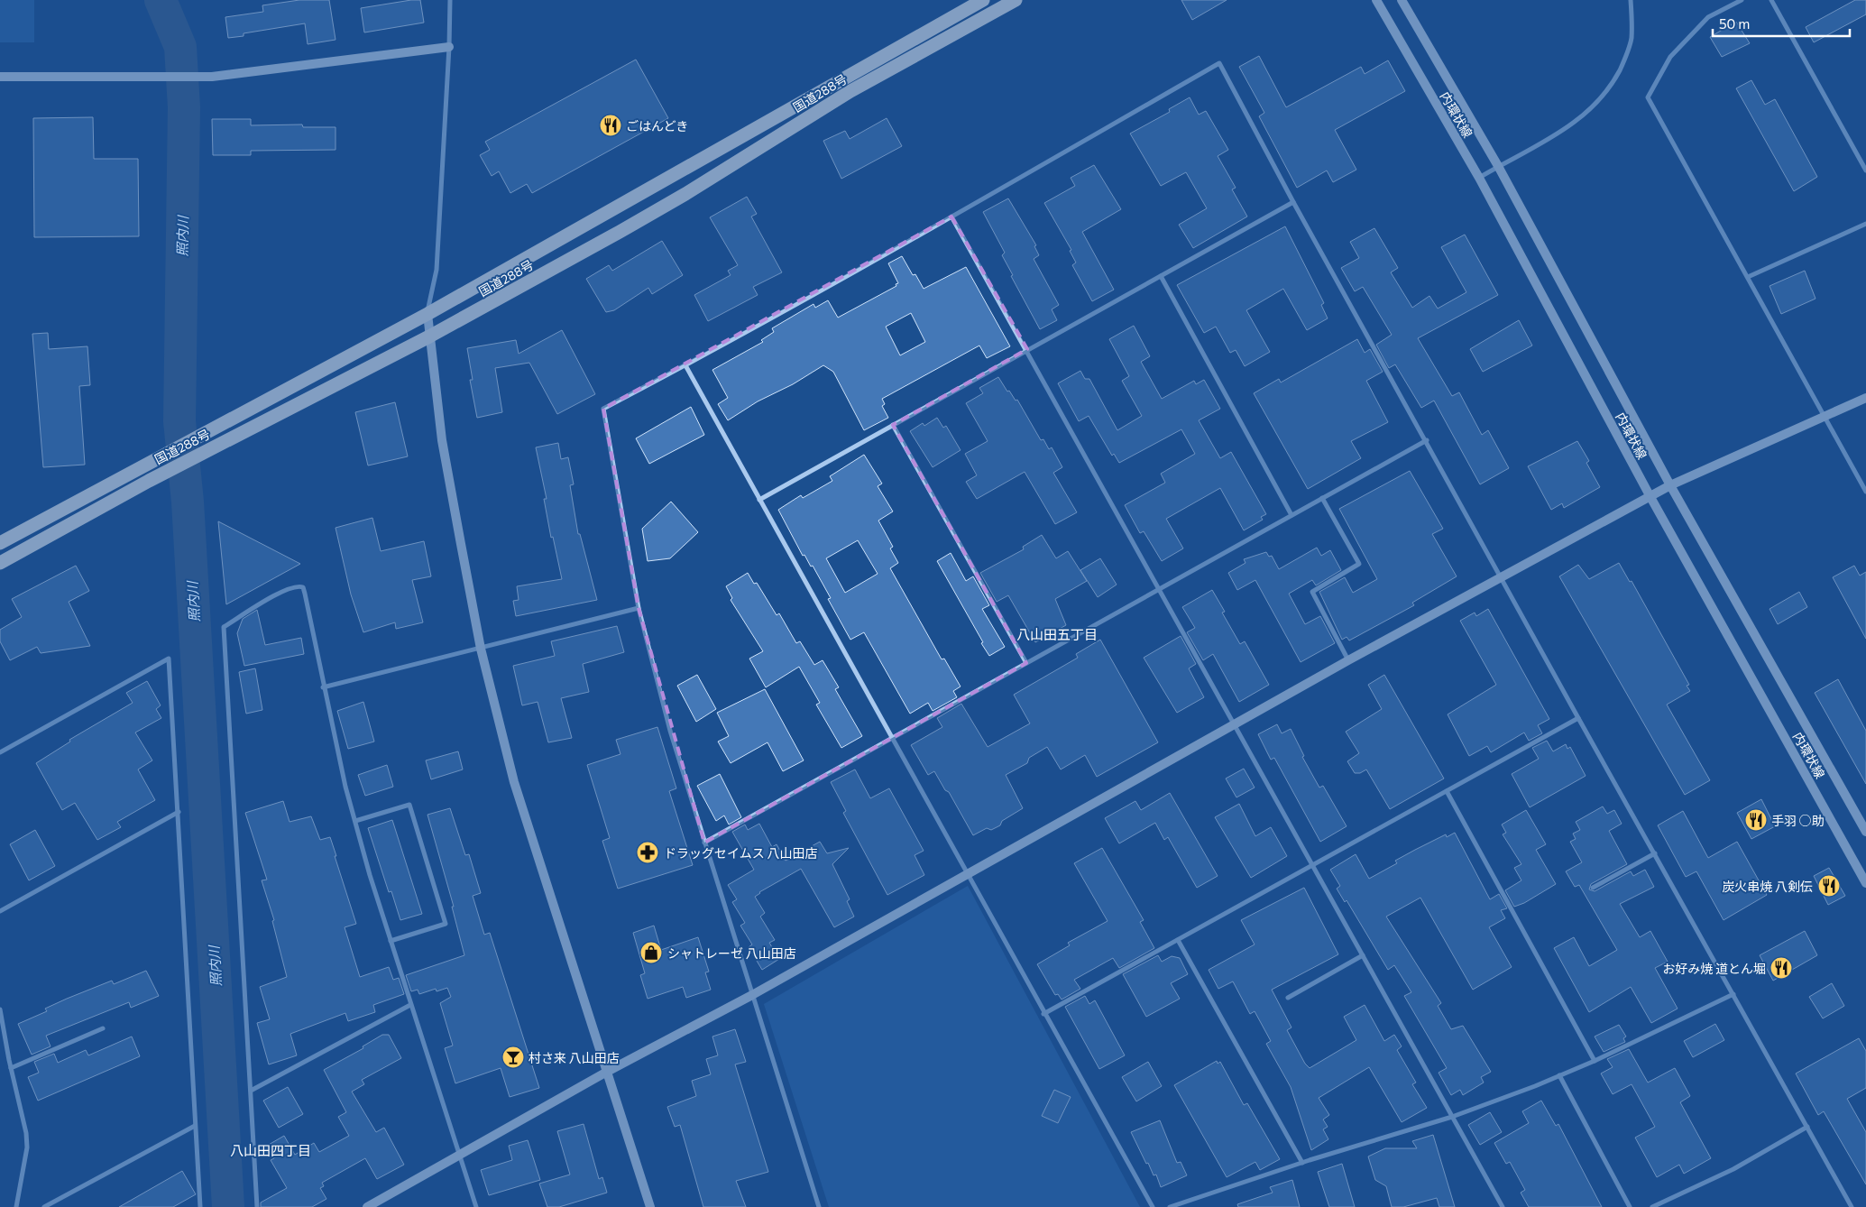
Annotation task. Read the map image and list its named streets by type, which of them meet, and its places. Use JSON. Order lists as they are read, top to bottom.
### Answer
{
  "streets": {
    "highway": ["国道288号"],
    "street": ["内環状線"]
  },
  "districts": ["八山田五丁目", "八山田四丁目"],
  "water": ["照内川"],
  "places": {
    "restaurant": [
      "ごはんどき",
      "手羽 ○助",
      "炭火串焼 八剣伝",
      "お好み焼 道とん堀"
    ],
    "pharmacy": ["ドラッグセイムス 八山田店"],
    "shop": ["シャトレーゼ 八山田店"],
    "bar": ["村さ来 八山田店"]
  },
  "scale_bar": "50 m"
}
